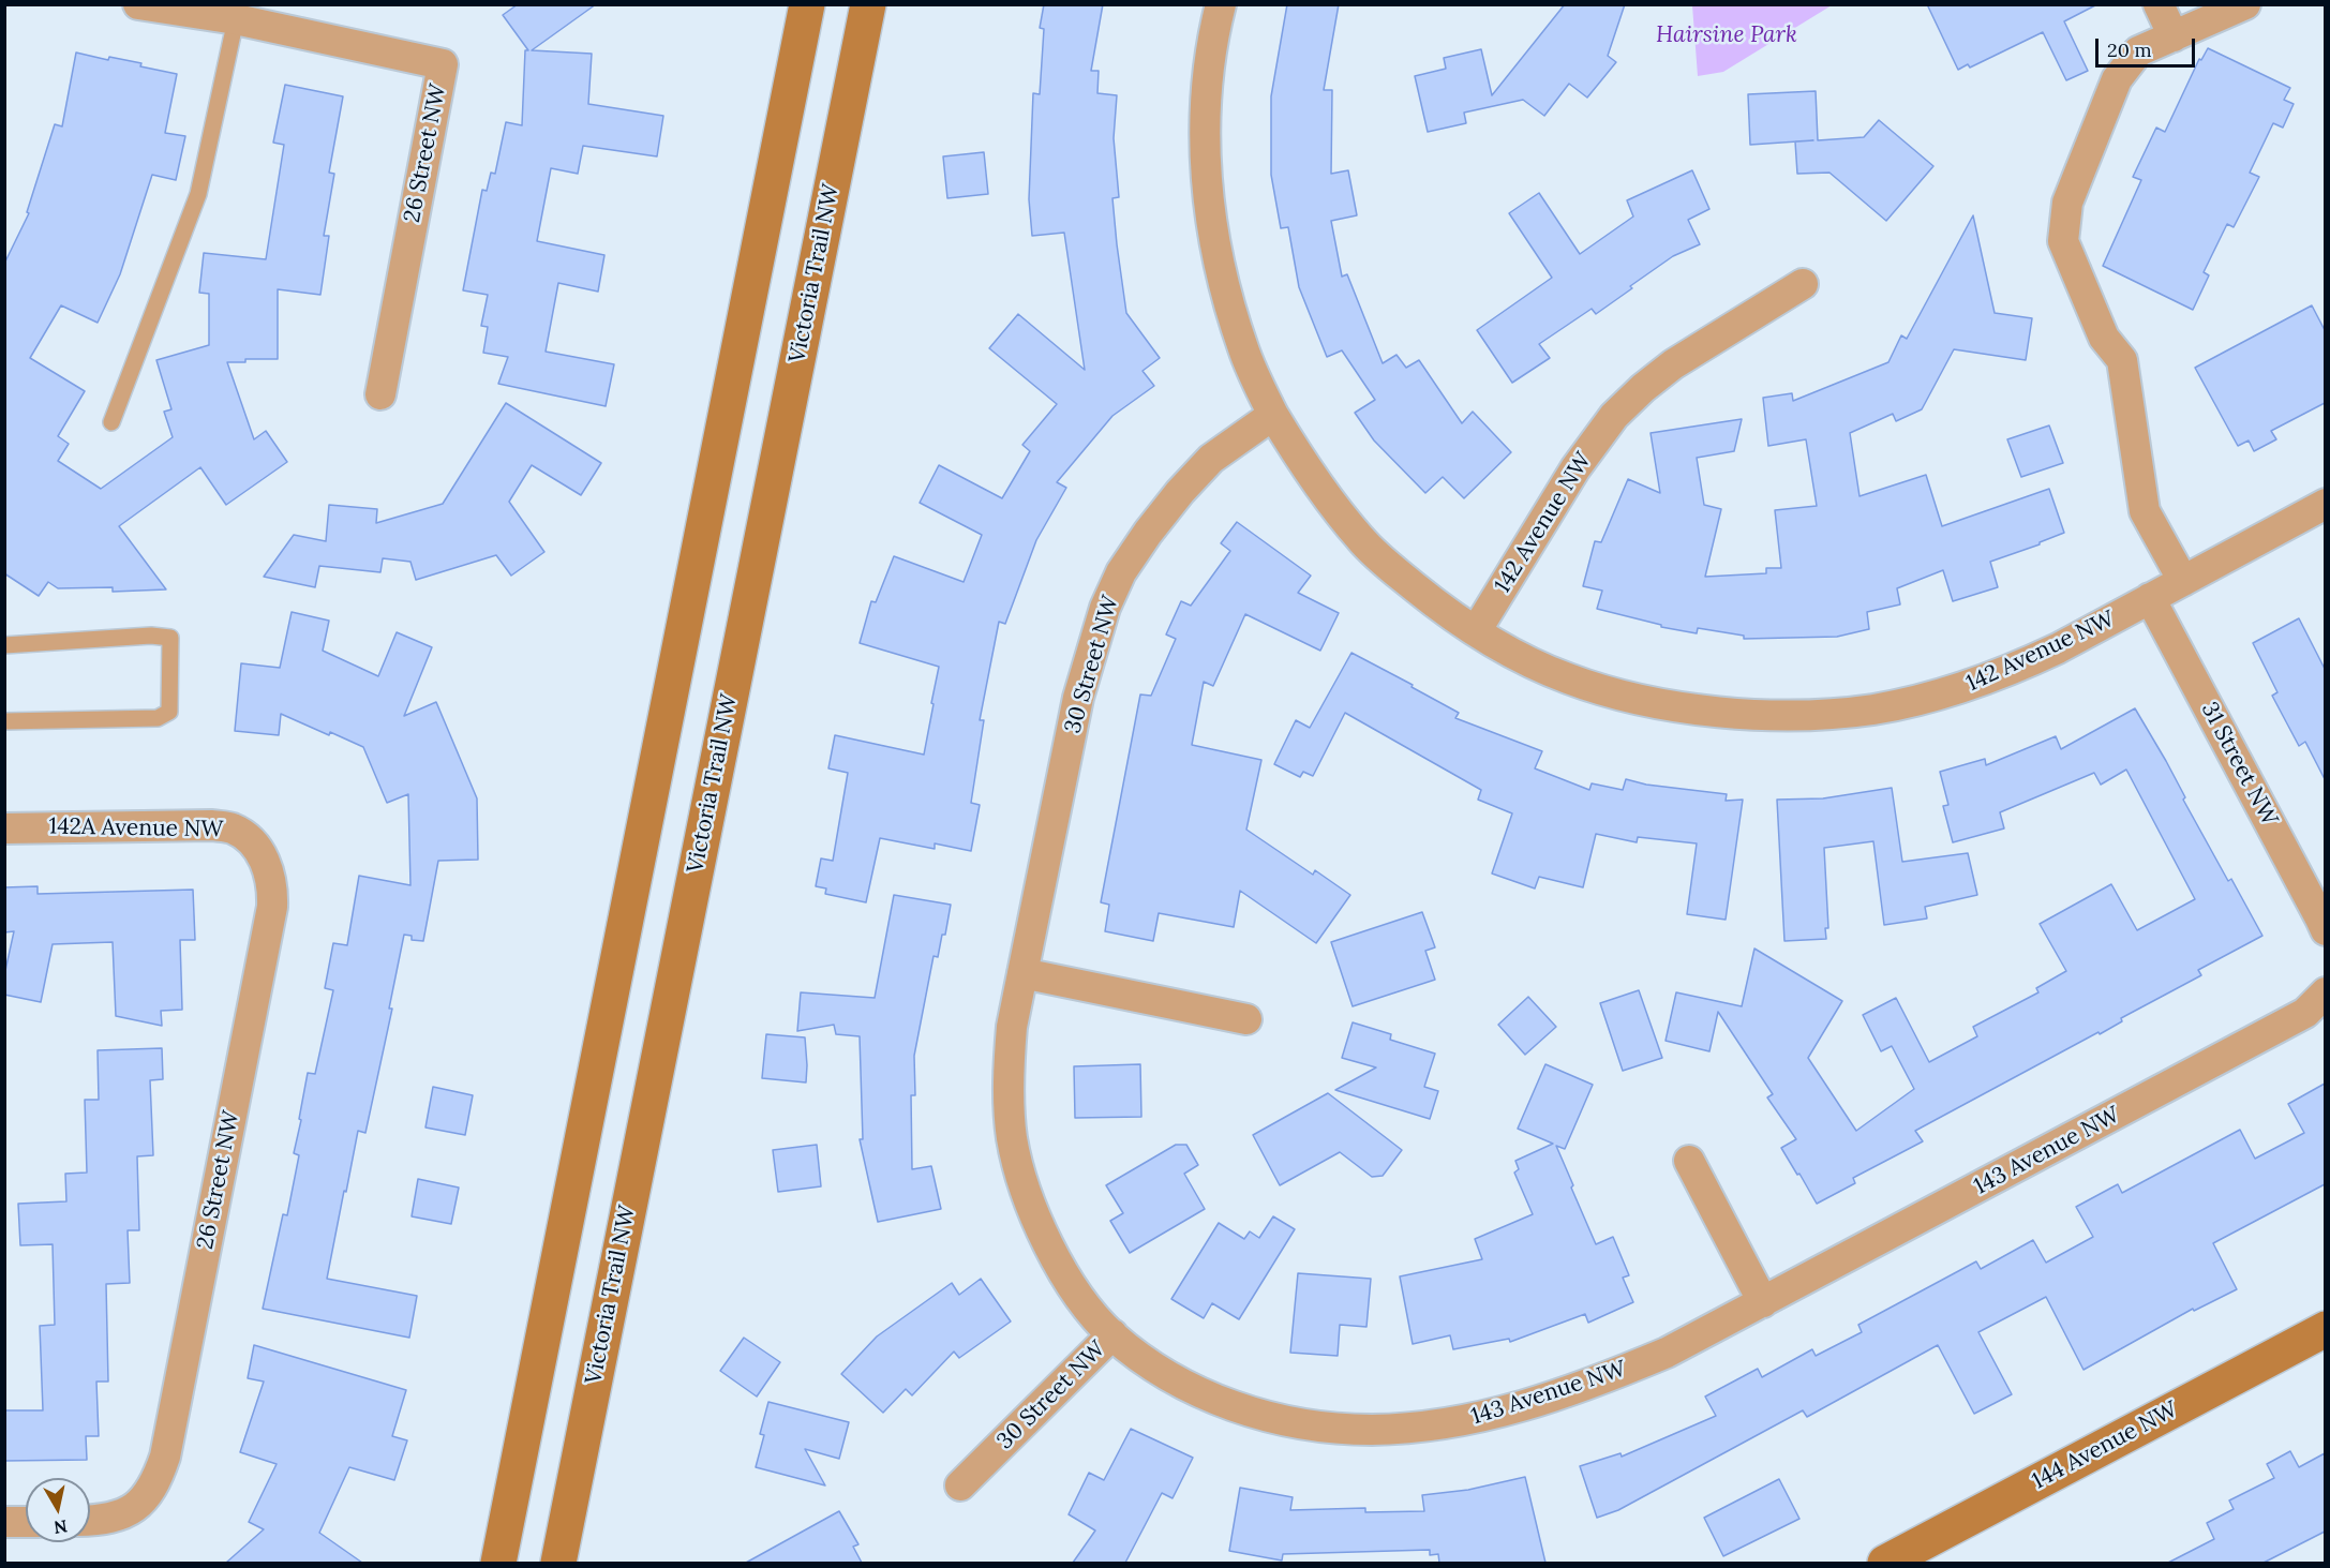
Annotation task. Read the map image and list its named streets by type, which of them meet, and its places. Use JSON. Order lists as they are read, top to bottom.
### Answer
{
  "streets": {
    "main road": ["Victoria Trail NW", "144 Avenue NW"],
    "street": [
      "26 Street NW",
      "142 Avenue NW",
      "30 Street NW",
      "31 Street NW",
      "142A Avenue NW",
      "143 Avenue NW"
    ]
  },
  "crossings": [
    ["26 Street NW", "142A Avenue NW"],
    ["142 Avenue NW", "30 Street NW"],
    ["142 Avenue NW", "31 Street NW"],
    ["30 Street NW", "143 Avenue NW"]
  ],
  "parks": ["Hairsine Park"],
  "scale_bar": "20 m",
  "north": "bottom"
}
